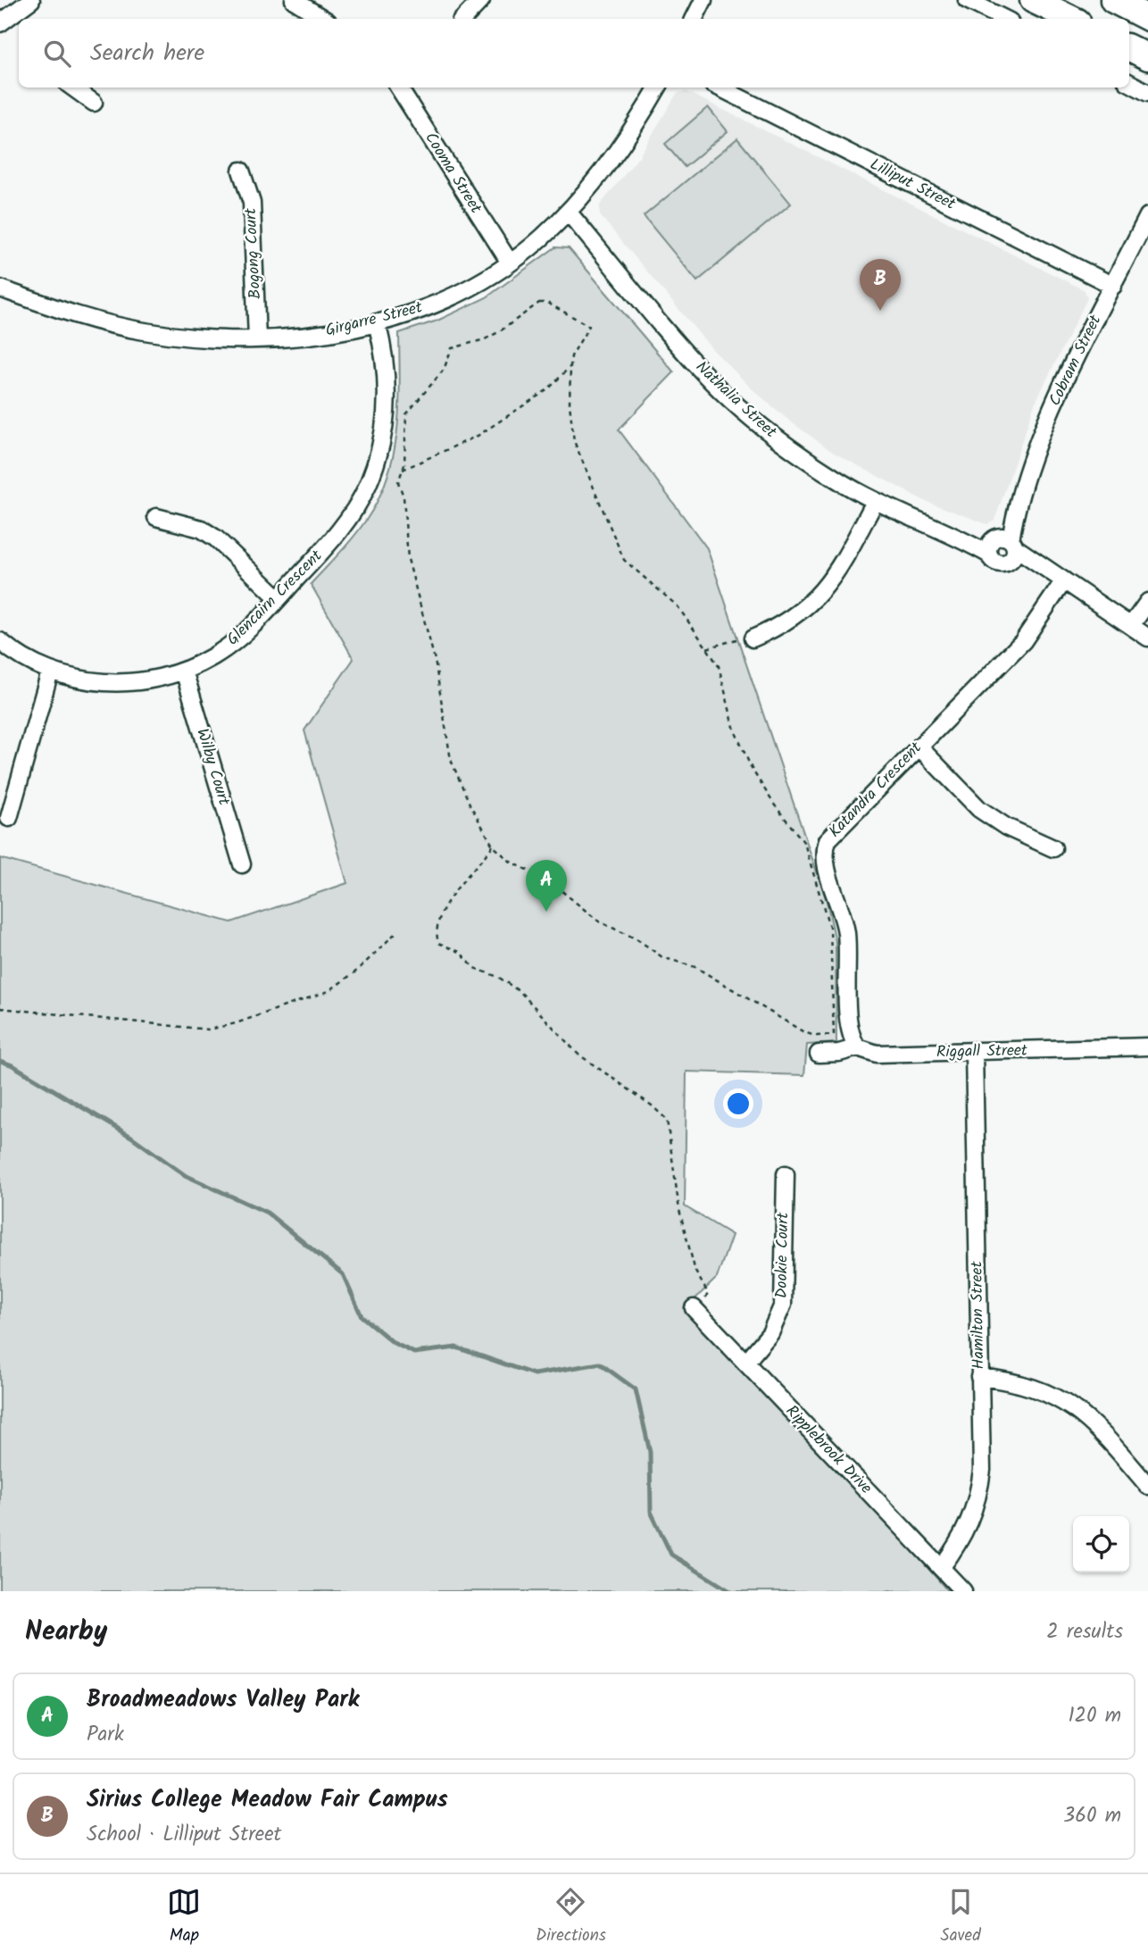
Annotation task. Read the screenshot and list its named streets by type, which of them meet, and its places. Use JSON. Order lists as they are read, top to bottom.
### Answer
{
  "streets": {
    "street": [
      "Cooma Street",
      "Lilliput Street",
      "Bogong Court",
      "Girgarre Street",
      "Cobram Street",
      "Nathalia Street",
      "Glencairn Crescent",
      "Wilby Court",
      "Katandra Crescent",
      "Riggall Street",
      "Dookie Court",
      "Hamilton Street",
      "Ripplebrook Drive"
    ]
  },
  "crossings": [
    ["Cooma Street", "Girgarre Street"],
    ["Lilliput Street", "Cobram Street"],
    ["Bogong Court", "Girgarre Street"],
    ["Girgarre Street", "Nathalia Street"],
    ["Girgarre Street", "Glencairn Crescent"],
    ["Cobram Street", "Nathalia Street"],
    ["Nathalia Street", "Katandra Crescent"],
    ["Glencairn Crescent", "Wilby Court"],
    ["Katandra Crescent", "Riggall Street"],
    ["Riggall Street", "Hamilton Street"],
    ["Dookie Court", "Ripplebrook Drive"],
    ["Hamilton Street", "Ripplebrook Drive"]
  ],
  "page": {
    "search": "Search here",
    "pins": ["B", "A"],
    "heading": ["Nearby", "2 results"],
    "list": [
      {
        "mark": "A",
        "name": "Broadmeadows Valley Park",
        "note": "Park",
        "value": "120 m"
      },
      {
        "mark": "B",
        "name": "Sirius College Meadow Fair Campus",
        "note": "School · Lilliput Street",
        "value": "360 m"
      }
    ],
    "nav": ["Map", "Directions", "Saved"]
  }
}
